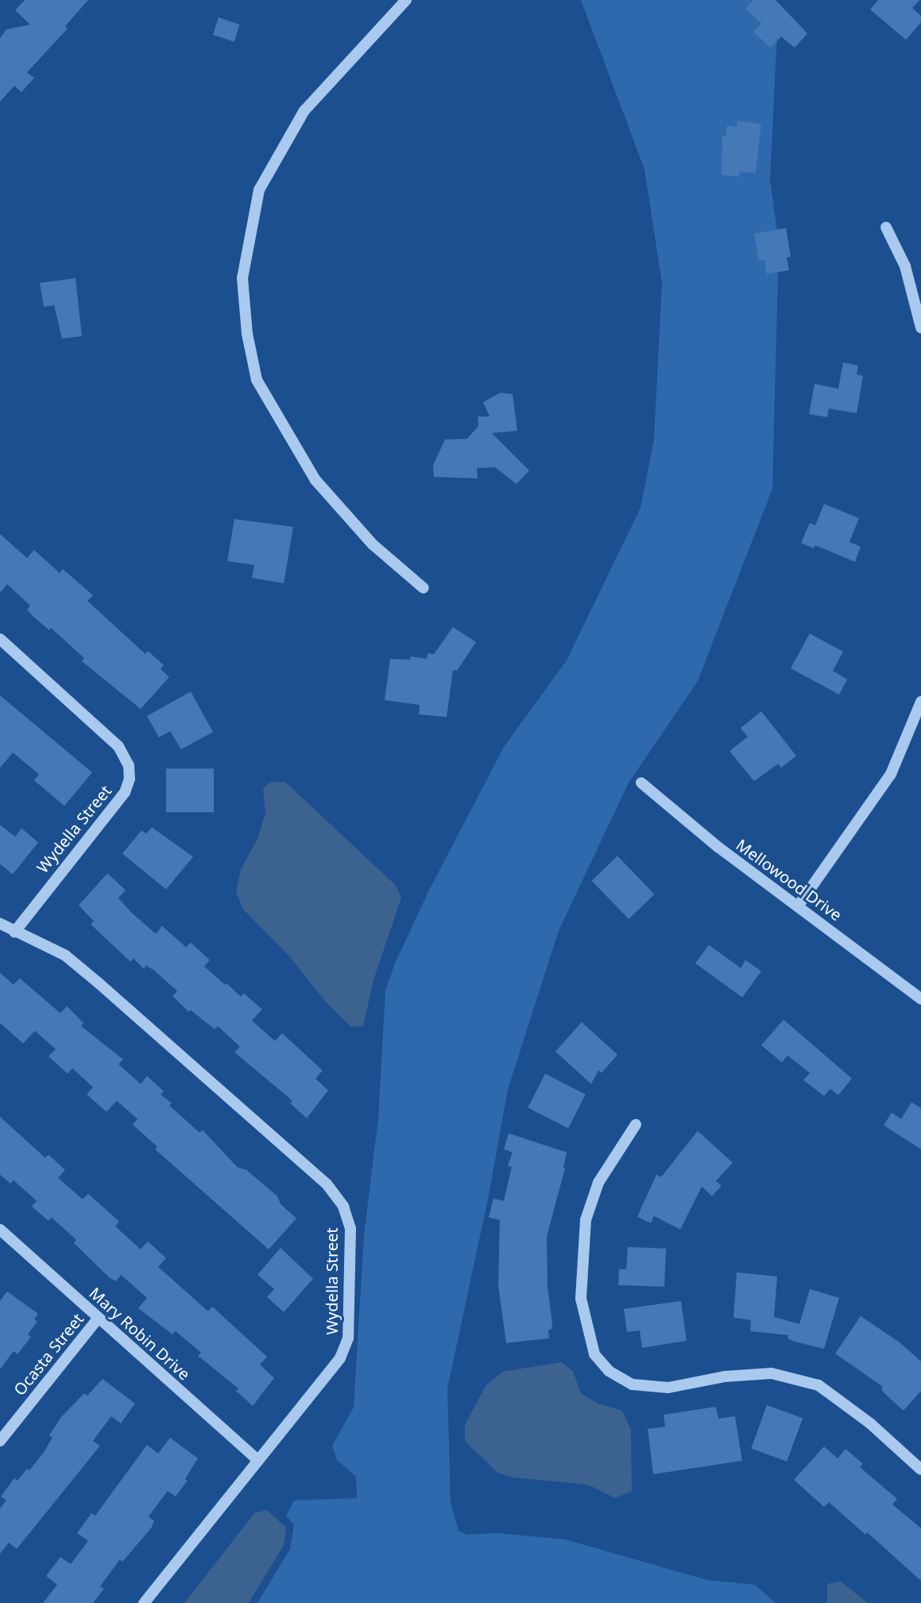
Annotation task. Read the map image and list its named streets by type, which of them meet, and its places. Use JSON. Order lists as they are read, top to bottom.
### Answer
{
  "streets": {
    "street": [
      "Wydella Street",
      "Mellowood Drive",
      "Mary Robin Drive",
      "Ocasta Street"
    ]
  },
  "crossings": [
    ["Wydella Street", "Mary Robin Drive"],
    ["Mary Robin Drive", "Ocasta Street"]
  ]
}
